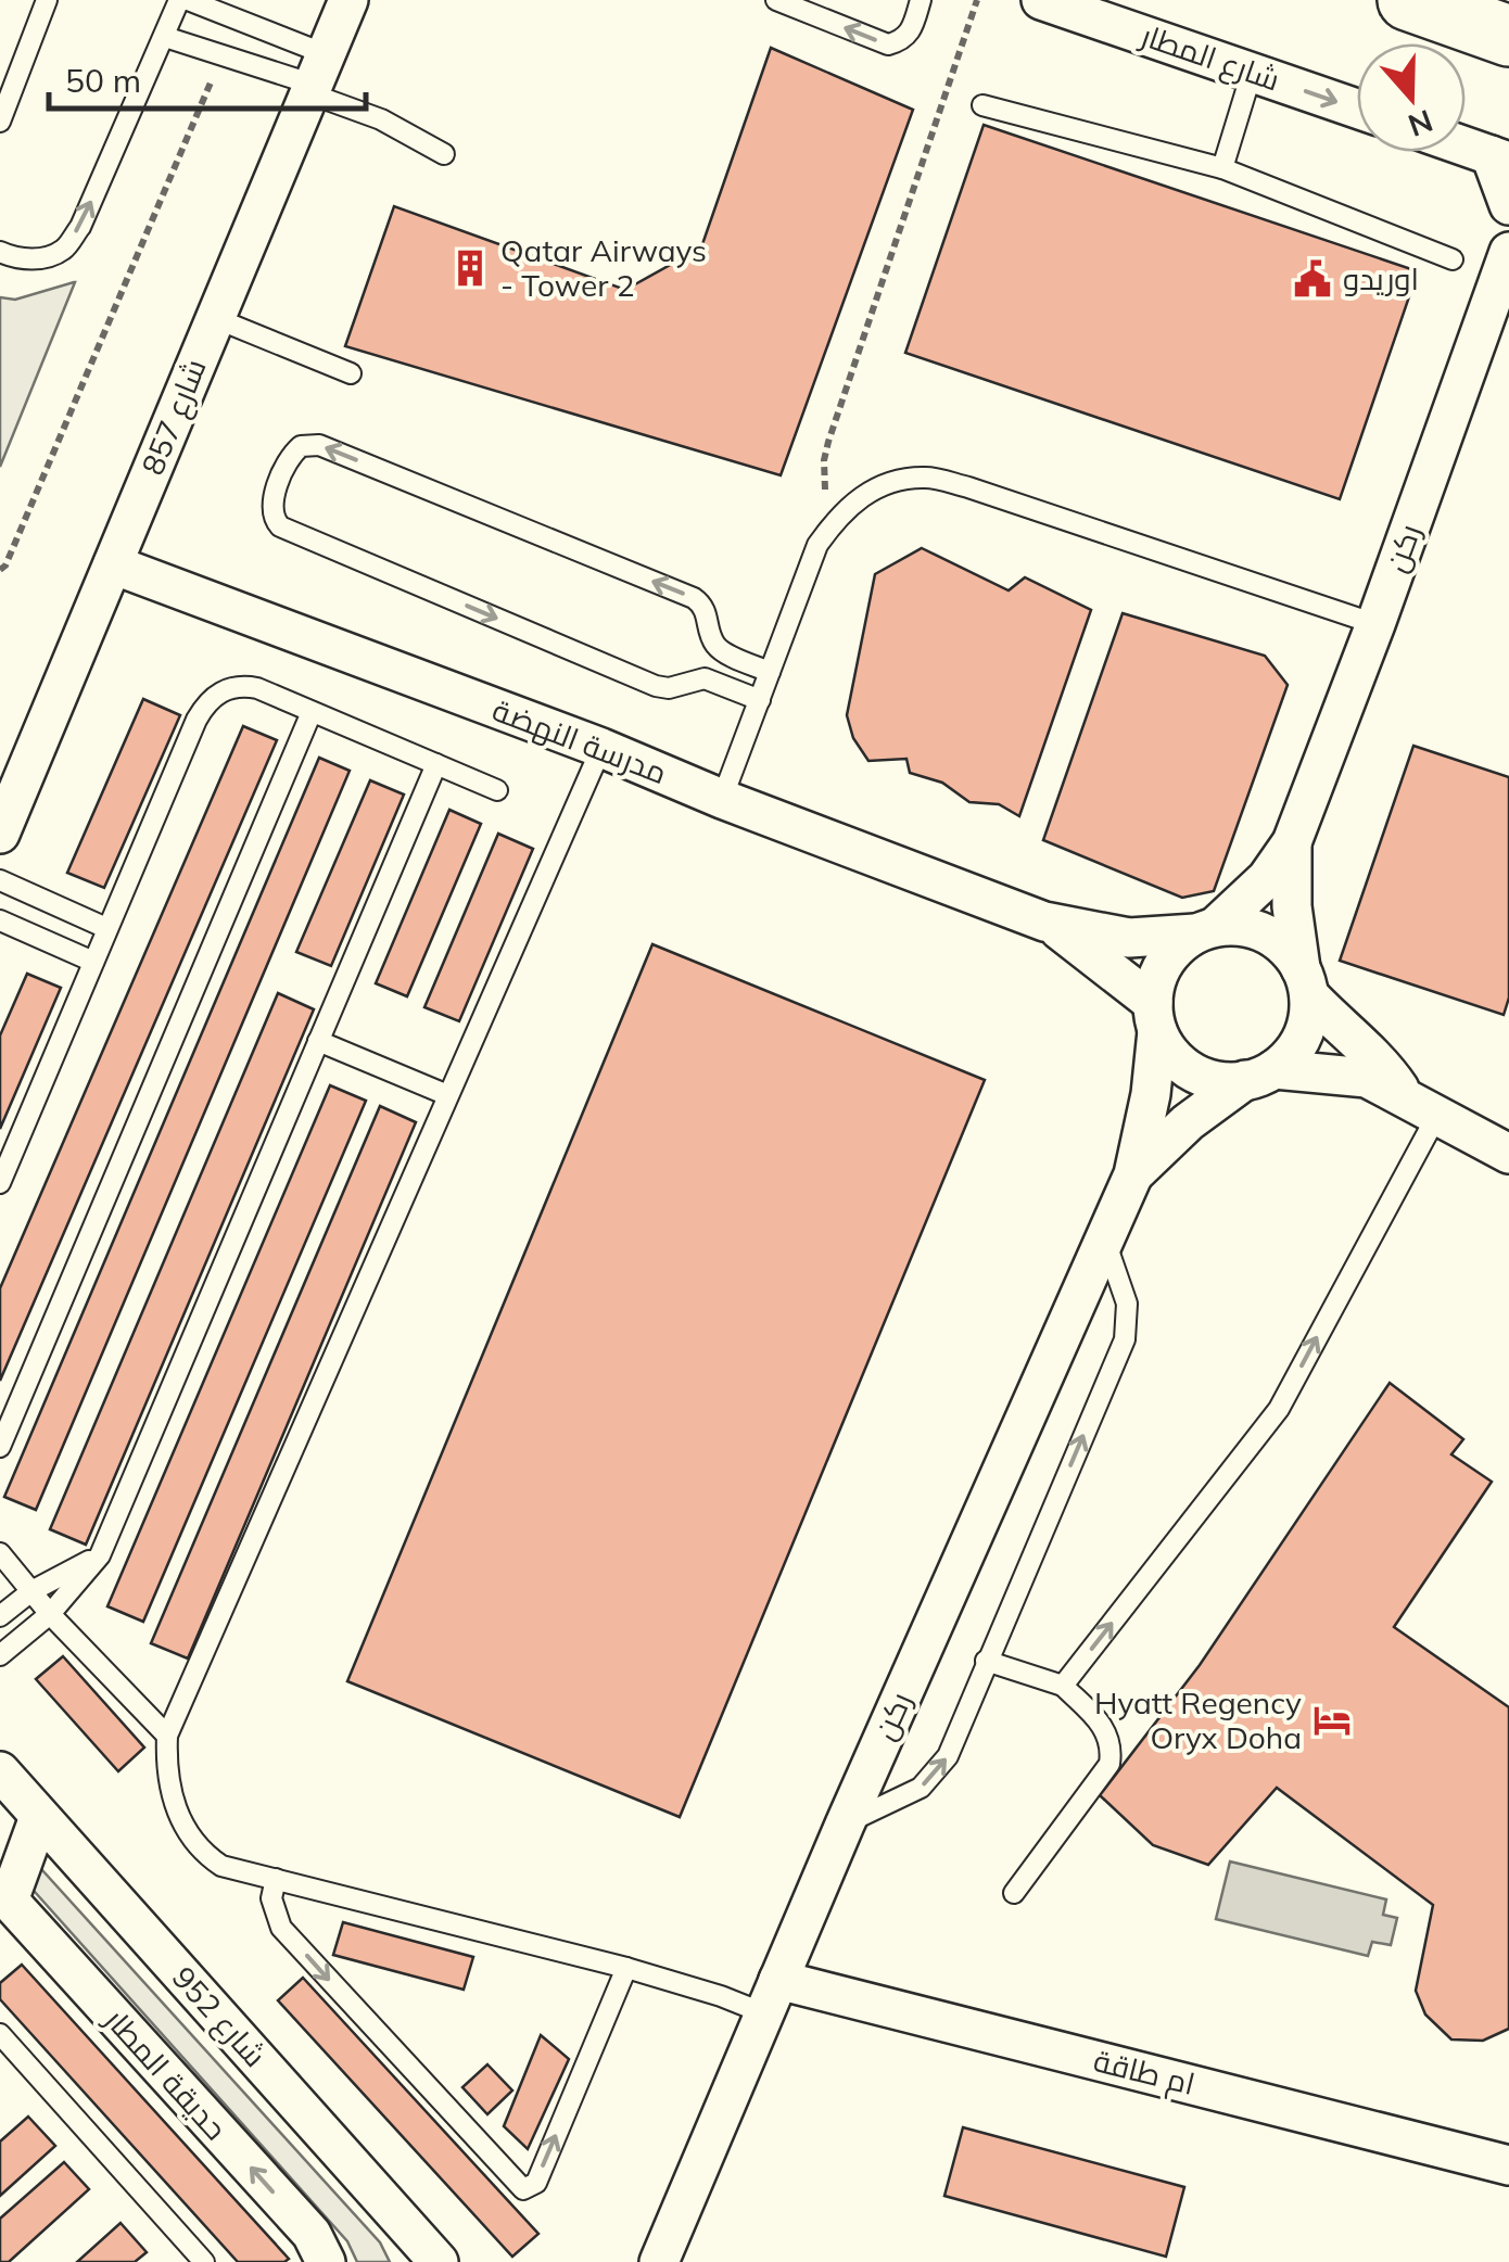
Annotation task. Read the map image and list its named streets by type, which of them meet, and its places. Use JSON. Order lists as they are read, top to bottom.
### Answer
{
  "streets": {
    "street": [
      "شارع المطار",
      "شارع 857",
      "ركن",
      "مدرسة النهضة",
      "شارع 952",
      "ام طاقة",
      "حديقة المطار"
    ]
  },
  "crossings": [
    ["شارع 857", "مدرسة النهضة"],
    ["ركن", "مدرسة النهضة"],
    ["ركن", "ام طاقة"]
  ],
  "one_way": ["حديقة المطار"],
  "places": {
    "building": ["Qatar Airways - Tower 2"],
    "public building": ["اوريدو"],
    "hotel": ["Hyatt Regency Oryx Doha"]
  },
  "scale_bar": "50 m",
  "north": "bottom"
}
